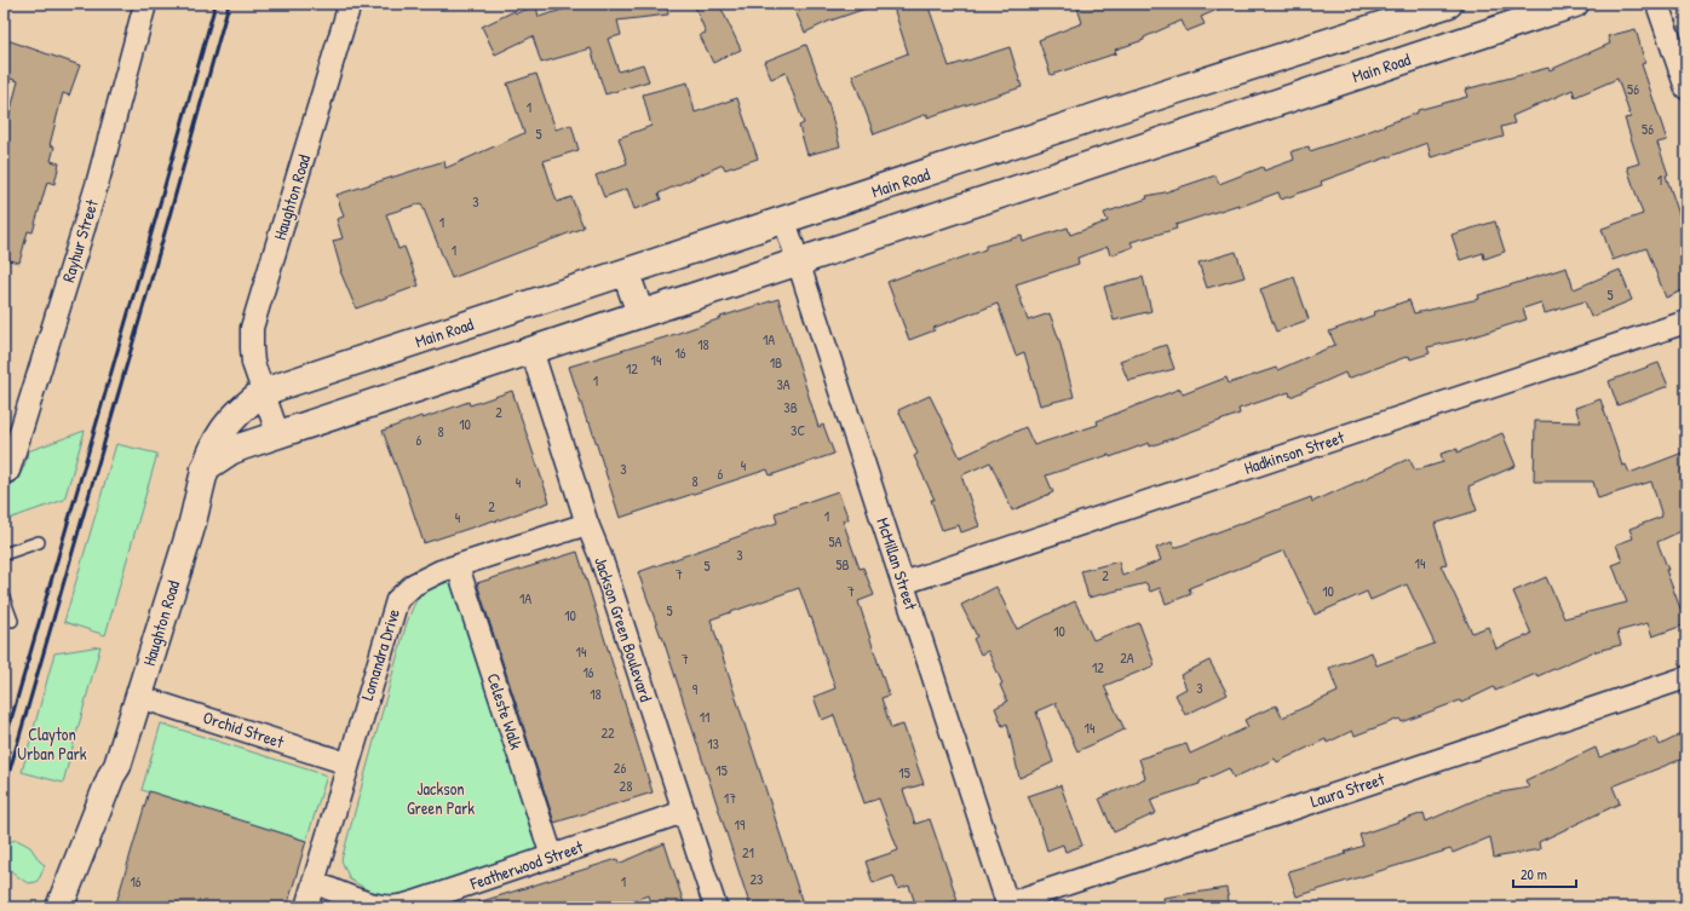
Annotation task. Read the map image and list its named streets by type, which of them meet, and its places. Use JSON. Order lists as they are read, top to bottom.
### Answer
{
  "streets": {
    "main road": ["Main Road", "Haughton Road"],
    "street": [
      "Rayhur Street",
      "Hadkinson Street",
      "McMillan Street",
      "Jackson Green Boulevard",
      "Lomandra Drive",
      "Celeste Walk",
      "Orchid Street",
      "Laura Street",
      "Featherwood Street"
    ]
  },
  "crossings": [
    ["Main Road", "Haughton Road"],
    ["Main Road", "McMillan Street"],
    ["Main Road", "Jackson Green Boulevard"],
    ["Haughton Road", "Orchid Street"],
    ["Hadkinson Street", "McMillan Street"],
    ["McMillan Street", "Laura Street"],
    ["Jackson Green Boulevard", "Lomandra Drive"],
    ["Jackson Green Boulevard", "Featherwood Street"],
    ["Lomandra Drive", "Celeste Walk"],
    ["Lomandra Drive", "Orchid Street"],
    ["Lomandra Drive", "Featherwood Street"],
    ["Celeste Walk", "Featherwood Street"]
  ],
  "parks": ["Clayton Urban Park", "Jackson Green Park"],
  "house_numbers": [
    "56",
    "1",
    "56",
    "5",
    "1",
    "3",
    "1",
    "1",
    "5",
    "1A",
    "18",
    "16",
    "14",
    "1B",
    "12",
    "1",
    "3A",
    "3B",
    "2",
    "10",
    "3C",
    "8",
    "6",
    "4",
    "3",
    "6",
    "8",
    "4",
    "2",
    "1",
    "4",
    "5A",
    "3",
    "14",
    "5B",
    "5",
    "7",
    "2",
    "7",
    "10",
    "1A",
    "5",
    "10",
    "10",
    "14",
    "2A",
    "7",
    "12",
    "16",
    "3",
    "9",
    "18",
    "11",
    "14",
    "22",
    "13",
    "26",
    "15",
    "15",
    "28",
    "17",
    "19",
    "21",
    "23",
    "16",
    "1"
  ],
  "scale_bar": "20 m"
}
